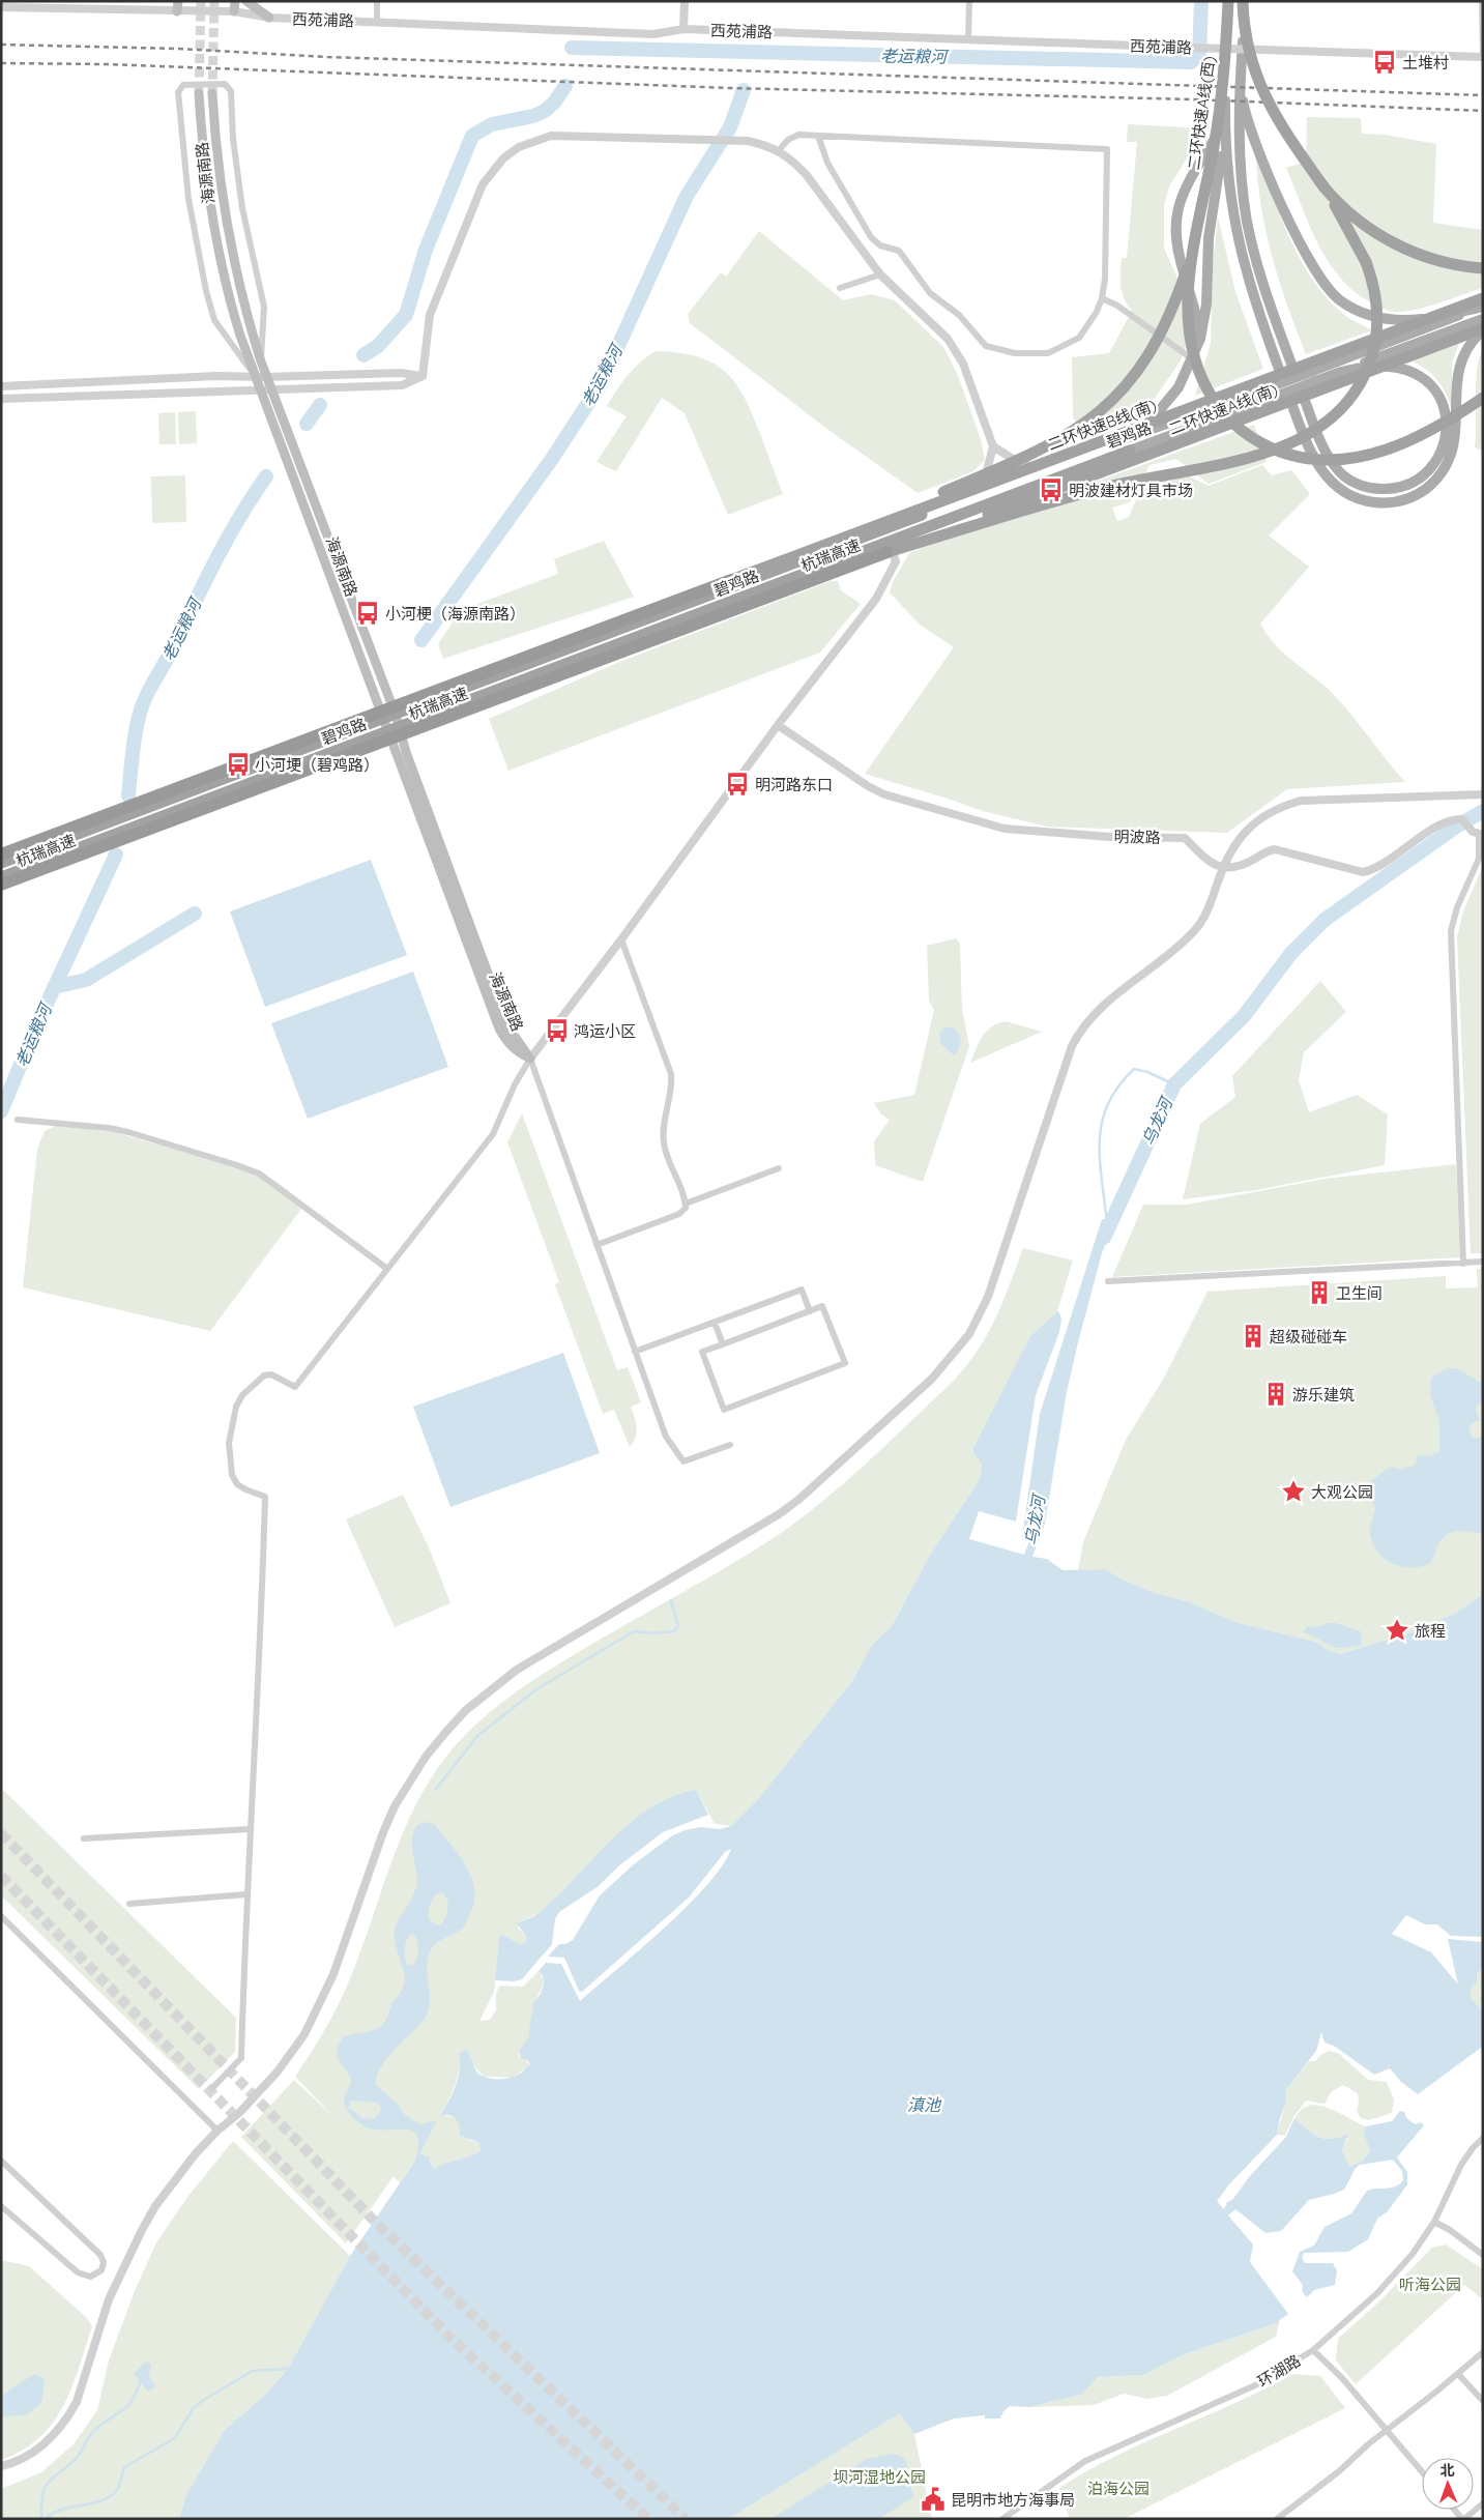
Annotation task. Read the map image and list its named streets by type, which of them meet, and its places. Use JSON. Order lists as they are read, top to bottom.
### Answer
{
  "streets": {
    "highway": [
      "二环快速A线(西)",
      "二环快速A线(南)",
      "二环快速B线(南)",
      "碧鸡路",
      "杭瑞高速"
    ],
    "main road": ["海源南路"],
    "street": ["西苑浦路", "明波路", "环湖路"]
  },
  "crossings": [
    ["海源南路", "碧鸡路"],
    ["二环快速A线(南)", "碧鸡路"],
    ["二环快速A线(南)", "杭瑞高速"],
    ["二环快速B线(南)", "杭瑞高速"],
    ["碧鸡路", "杭瑞高速"]
  ],
  "water": ["老运粮河", "乌龙河", "滇池"],
  "parks": ["听海公园", "坝河湿地公园", "泊海公园"],
  "places": {
    "bus stop": [
      "土堆村",
      "明波建材灯具市场",
      "小河梗（海源南路）",
      "小河埂（碧鸡路）",
      "明河路东口",
      "鸿运小区"
    ],
    "building": ["卫生间", "超级碰碰车", "游乐建筑"],
    "place": ["大观公园", "旅程"],
    "public building": ["昆明市地方海事局"]
  },
  "north": "top"
}
